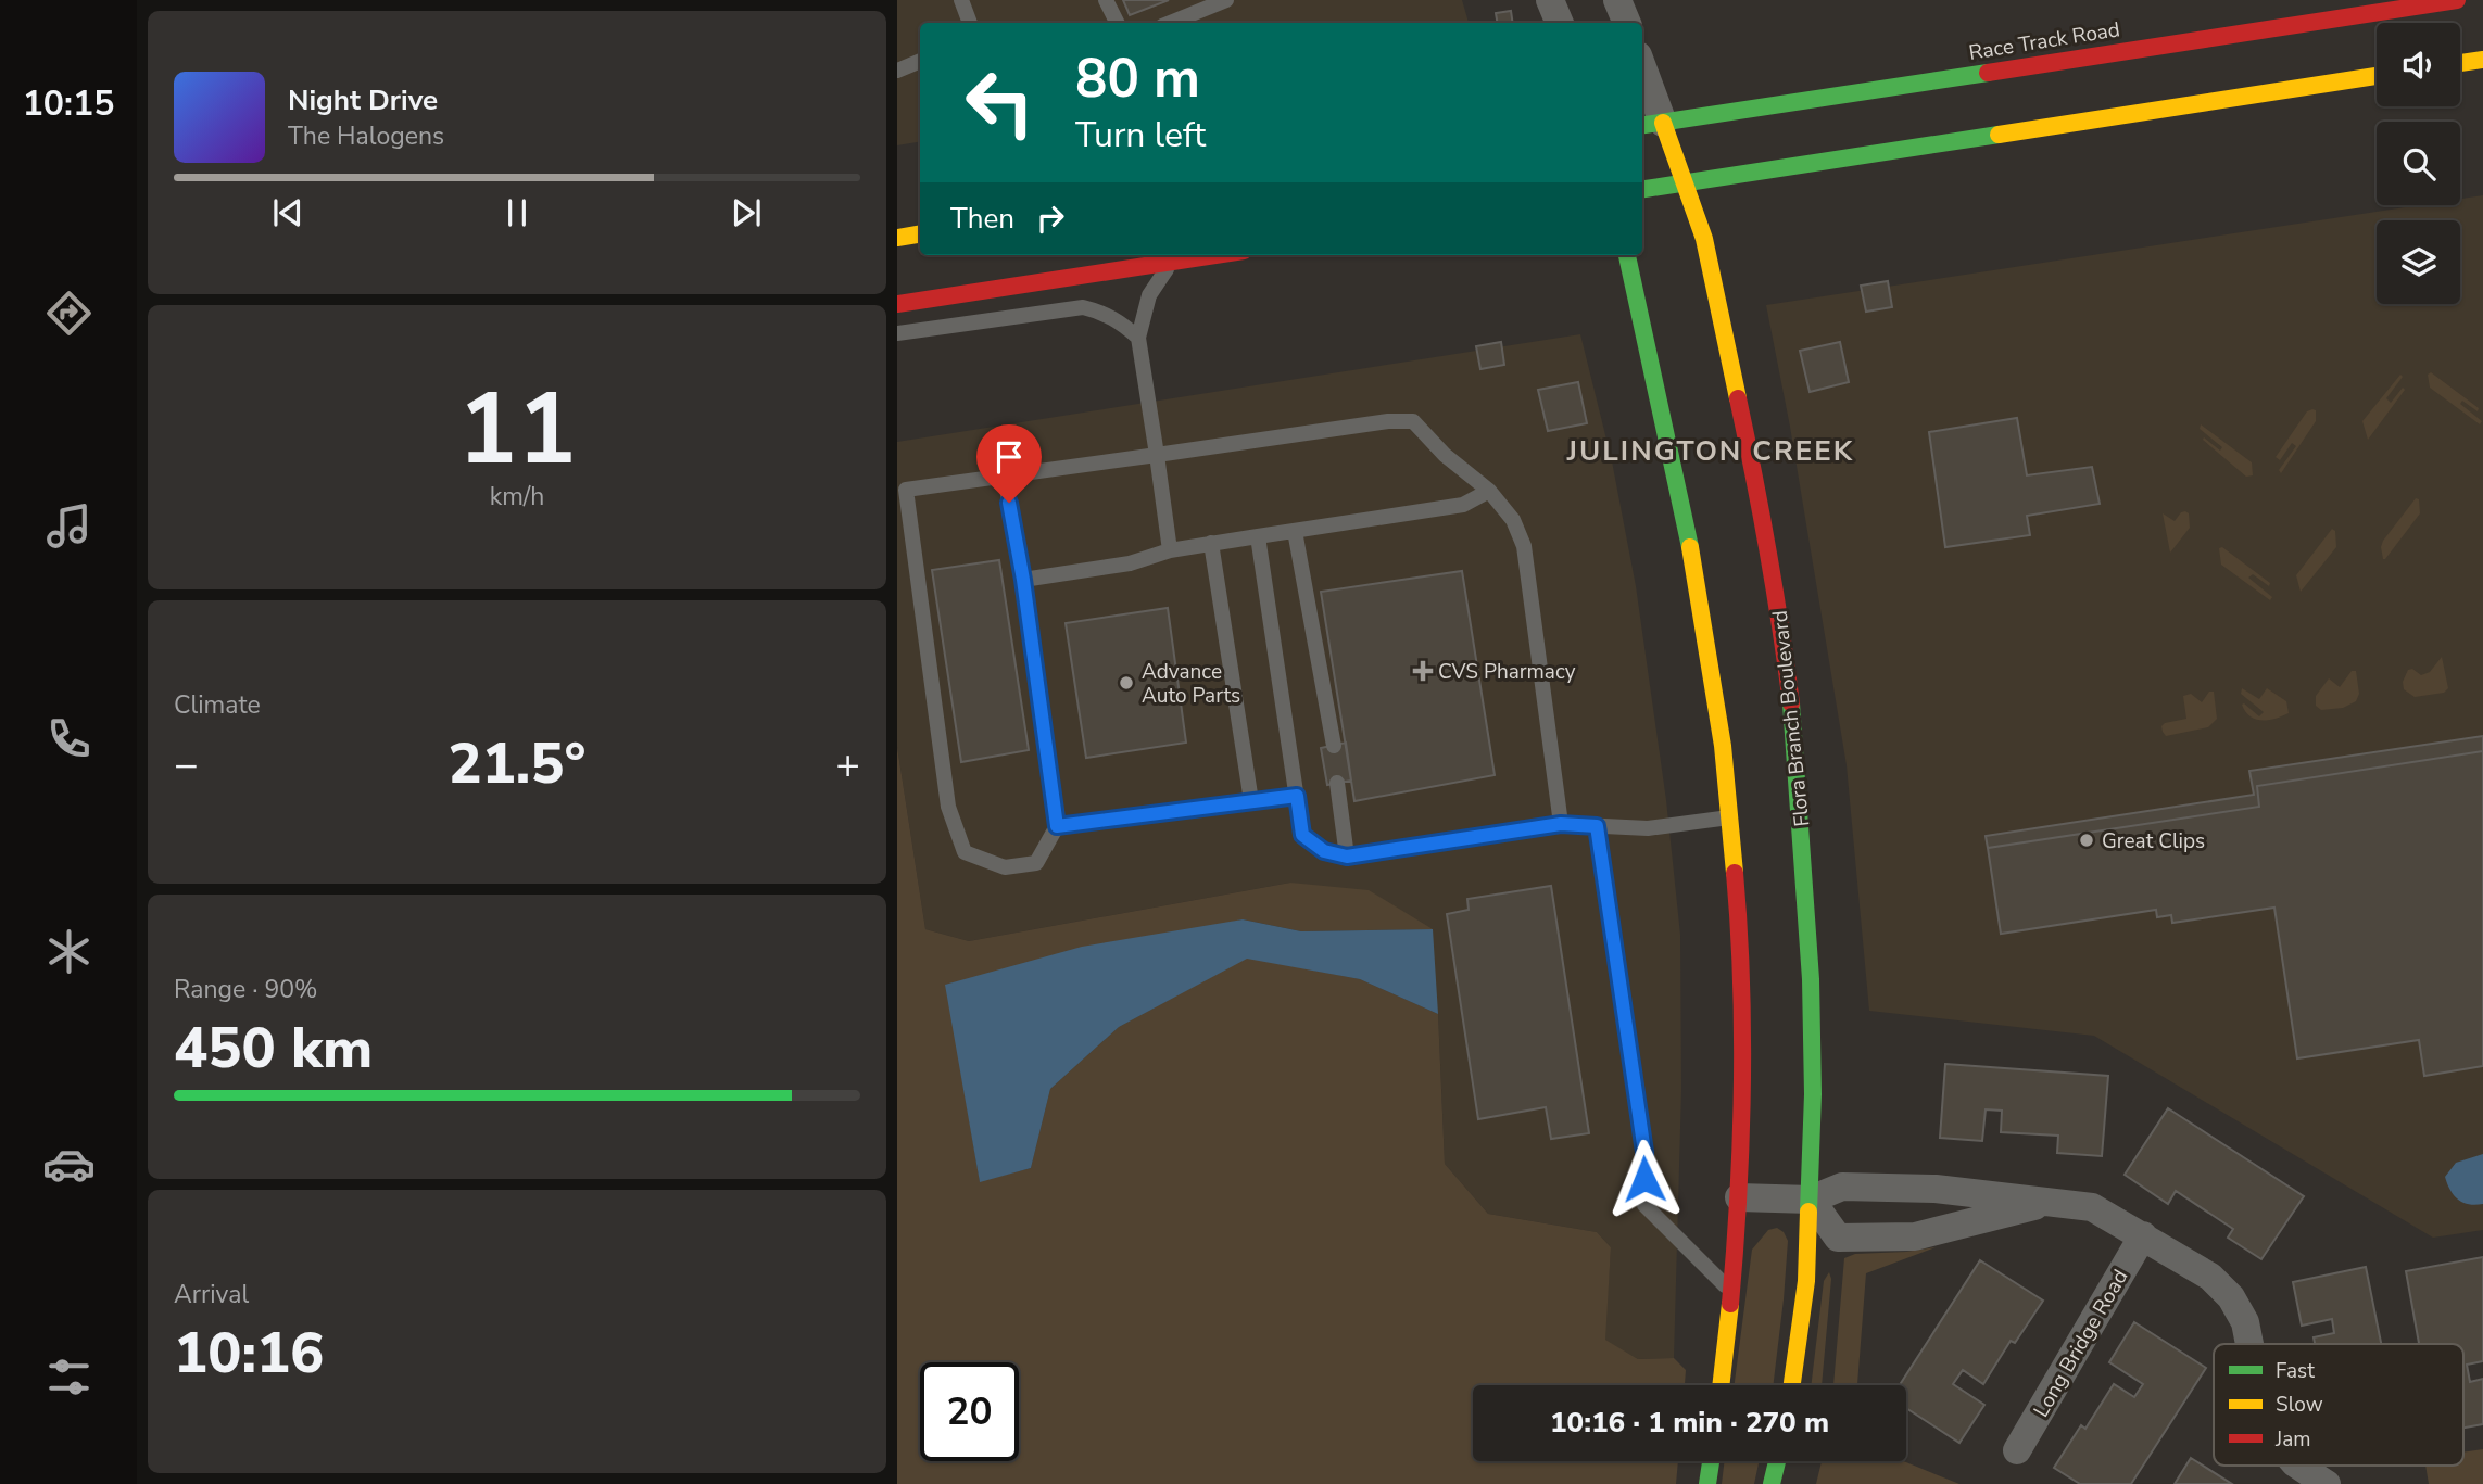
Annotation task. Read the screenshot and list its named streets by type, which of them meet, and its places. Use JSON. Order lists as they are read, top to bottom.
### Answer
{
  "streets": {
    "street": ["Race Track Road", "Flora Branch Boulevard", "Long Bridge Road"]
  },
  "crossings": [
    ["Race Track Road", "Flora Branch Boulevard"]
  ],
  "districts": ["JULINGTON CREEK"],
  "places": {
    "health": ["CVS Pharmacy"],
    "other": ["Advance Auto Parts", "Great Clips"]
  },
  "legend": ["Fast", "Slow", "Jam"],
  "page": {
    "tabs": "10:15",
    "turn": ["80 m", "Turn left"],
    "song": ["Night Drive", "The Halogens"],
    "then": "Then",
    "tile": [
      ["11", "km/h"],
      "Climate",
      ["Range · 90%", "450 km"],
      ["Arrival", "10:16"]
    ],
    "heat": ["−", "21.5°", "+"],
    "limit": "20",
    "trip": "10:16 · 1 min · 270 m"
  }
}
